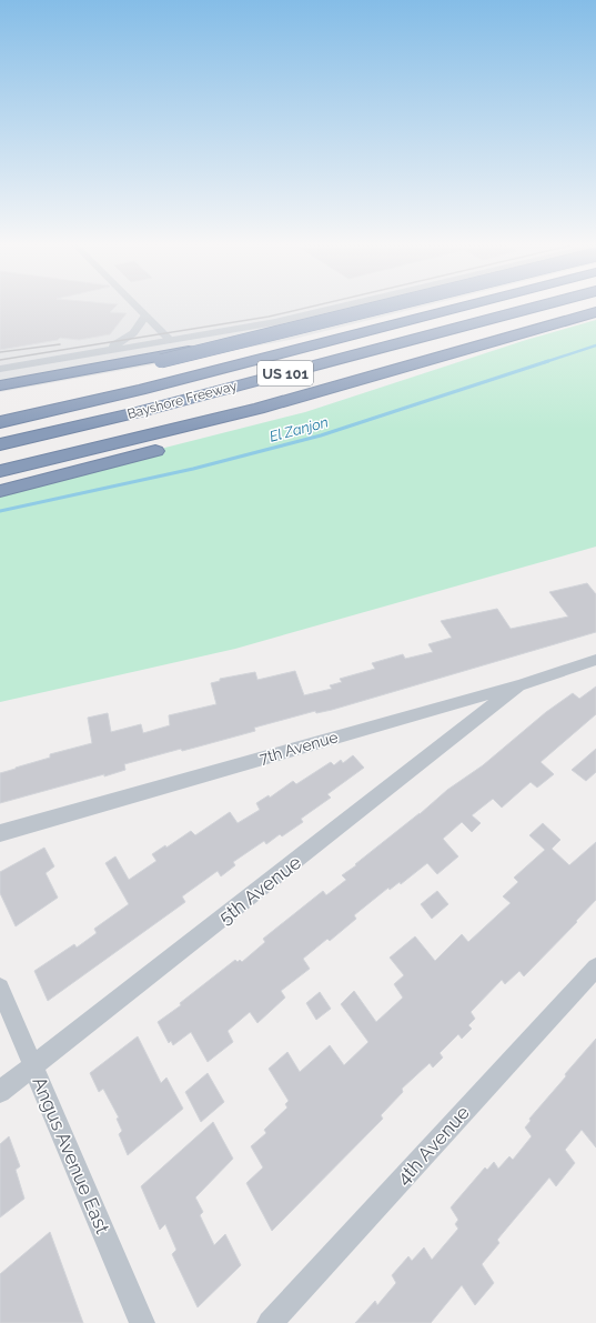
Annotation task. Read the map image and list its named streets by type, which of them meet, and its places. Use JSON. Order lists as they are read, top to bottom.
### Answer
{
  "streets": {
    "highway": ["US 101", "Bayshore Freeway"],
    "street": [
      "7th Avenue",
      "5th Avenue",
      "4th Avenue",
      "Angus Avenue East"
    ]
  },
  "crossings": [
    ["7th Avenue", "5th Avenue"],
    ["5th Avenue", "Angus Avenue East"]
  ],
  "water": ["El Zanjon"]
}
